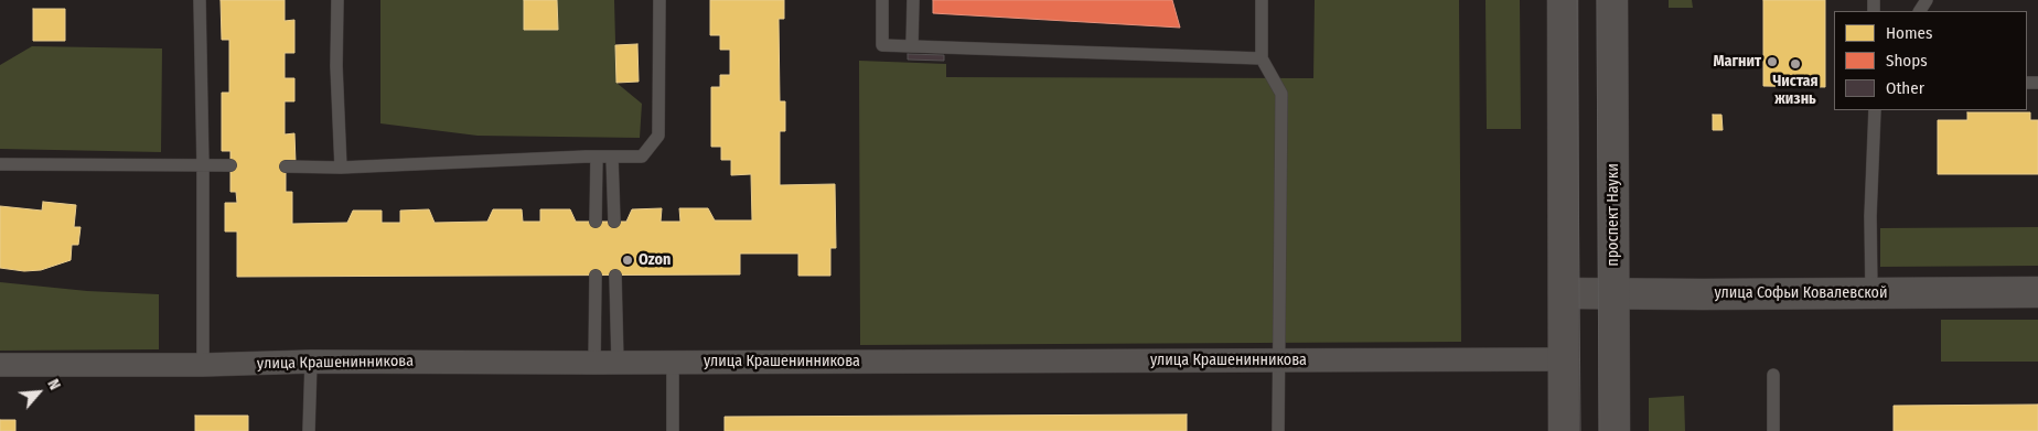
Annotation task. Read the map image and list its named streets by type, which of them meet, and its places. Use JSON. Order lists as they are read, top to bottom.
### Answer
{
  "streets": {
    "main road": ["проспект Науки", "улица Софьи Ковалевской"],
    "street": ["улица Крашенинникова"]
  },
  "crossings": [
    ["проспект Науки", "улица Софьи Ковалевской"]
  ],
  "places": ["Магнит", "Чистая жизнь", "Ozon"],
  "legend": ["Homes", "Shops", "Other"],
  "north": "top right"
}
